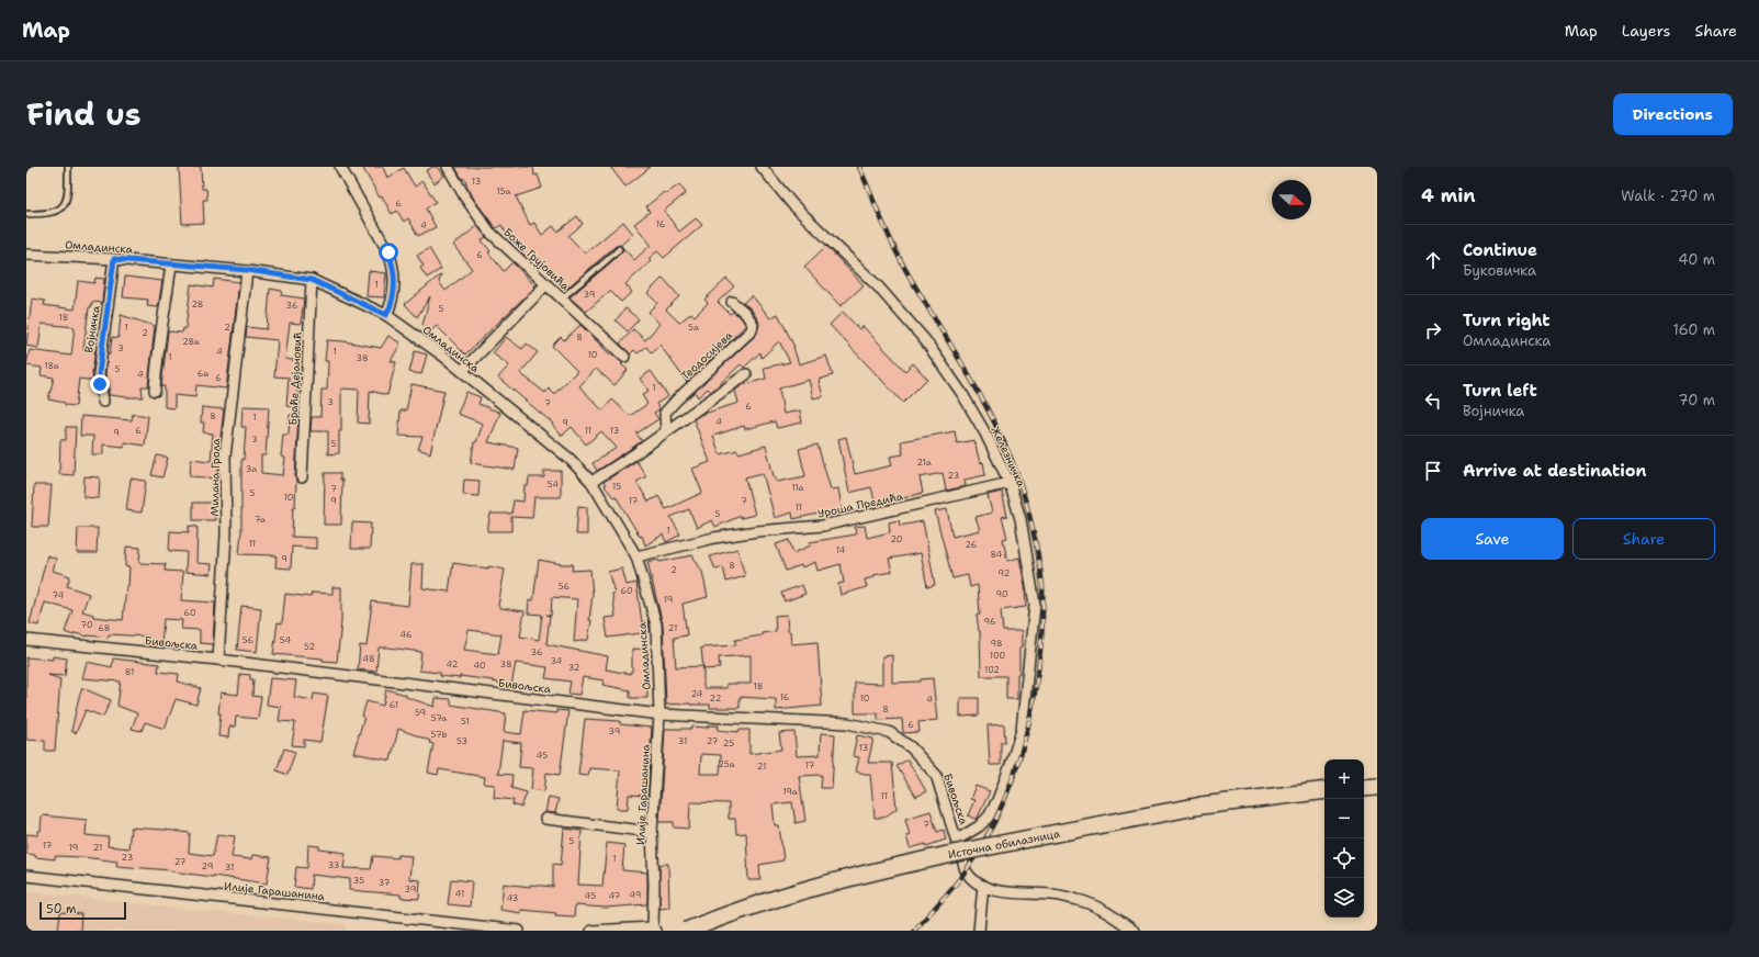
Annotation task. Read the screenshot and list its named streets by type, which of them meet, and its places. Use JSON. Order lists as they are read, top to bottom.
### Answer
{
  "streets": {
    "main road": ["Источна обилазница"],
    "street": [
      "Омладинска",
      "Боже Грујовића",
      "Војничка",
      "Теодосијева",
      "Браће Дејановић",
      "Железничка",
      "Милана Грола",
      "Уроша Предића",
      "Бивољска",
      "Илије Гарашанина"
    ]
  },
  "crossings": [
    ["Омладинска", "Војничка"],
    ["Омладинска", "Браће Дејановић"],
    ["Омладинска", "Милана Грола"],
    ["Омладинска", "Уроша Предића"],
    ["Омладинска", "Бивољска"],
    ["Омладинска", "Илије Гарашанина"],
    ["Железничка", "Уроша Предића"],
    ["Железничка", "Бивољска"],
    ["Милана Грола", "Бивољска"],
    ["Бивољска", "Илије Гарашанина"]
  ],
  "house_numbers": [
    "13",
    "15a",
    "6",
    "16",
    "4",
    "6",
    "1",
    "39",
    "28",
    "36",
    "5",
    "18",
    "1",
    "2",
    "5a",
    "2",
    "8",
    "28a",
    "3",
    "4",
    "1",
    "10",
    "1",
    "38",
    "18a",
    "5",
    "6a",
    "4",
    "6",
    "1",
    "3",
    "7",
    "6",
    "8",
    "1",
    "4",
    "9",
    "6",
    "11",
    "13",
    "9",
    "3",
    "5",
    "21a",
    "3a",
    "23",
    "54",
    "15",
    "11a",
    "7",
    "5",
    "10",
    "9",
    "17",
    "7",
    "11",
    "5",
    "7a",
    "1",
    "20",
    "11",
    "26",
    "14",
    "84",
    "9",
    "8",
    "2",
    "92",
    "56",
    "60",
    "90",
    "74",
    "19",
    "60",
    "96",
    "70",
    "68",
    "21",
    "46",
    "56",
    "54",
    "98",
    "52",
    "36",
    "100",
    "48",
    "34",
    "42",
    "38",
    "40",
    "32",
    "102",
    "81",
    "18",
    "24",
    "16",
    "22",
    "10",
    "4",
    "61",
    "8",
    "59",
    "57a",
    "51",
    "6",
    "39",
    "57b",
    "53",
    "31",
    "27",
    "25",
    "13",
    "45",
    "25a",
    "17",
    "21",
    "19a",
    "11",
    "7",
    "5",
    "17",
    "19",
    "21",
    "23",
    "1",
    "27",
    "33",
    "29",
    "31",
    "35",
    "37",
    "39",
    "41",
    "49",
    "45",
    "47",
    "43"
  ],
  "scale_bar": "50 m",
  "north": "right",
  "page": {
    "header": "Map",
    "nav": ["Map", "Layers", "Share"],
    "title": "Find us",
    "buttons": [
      "Directions",
      ["Save", "Share"]
    ],
    "heading": ["4 min", "Walk · 270 m"],
    "list": [
      ["Continue", "Буковичка", "40 m"],
      ["Turn right", "Омладинска", "160 m"],
      ["Turn left", "Војничка", "70 m"],
      "Arrive at destination"
    ],
    "map_buttons": ["+", "−"],
    "scale": "50 m"
  }
}
